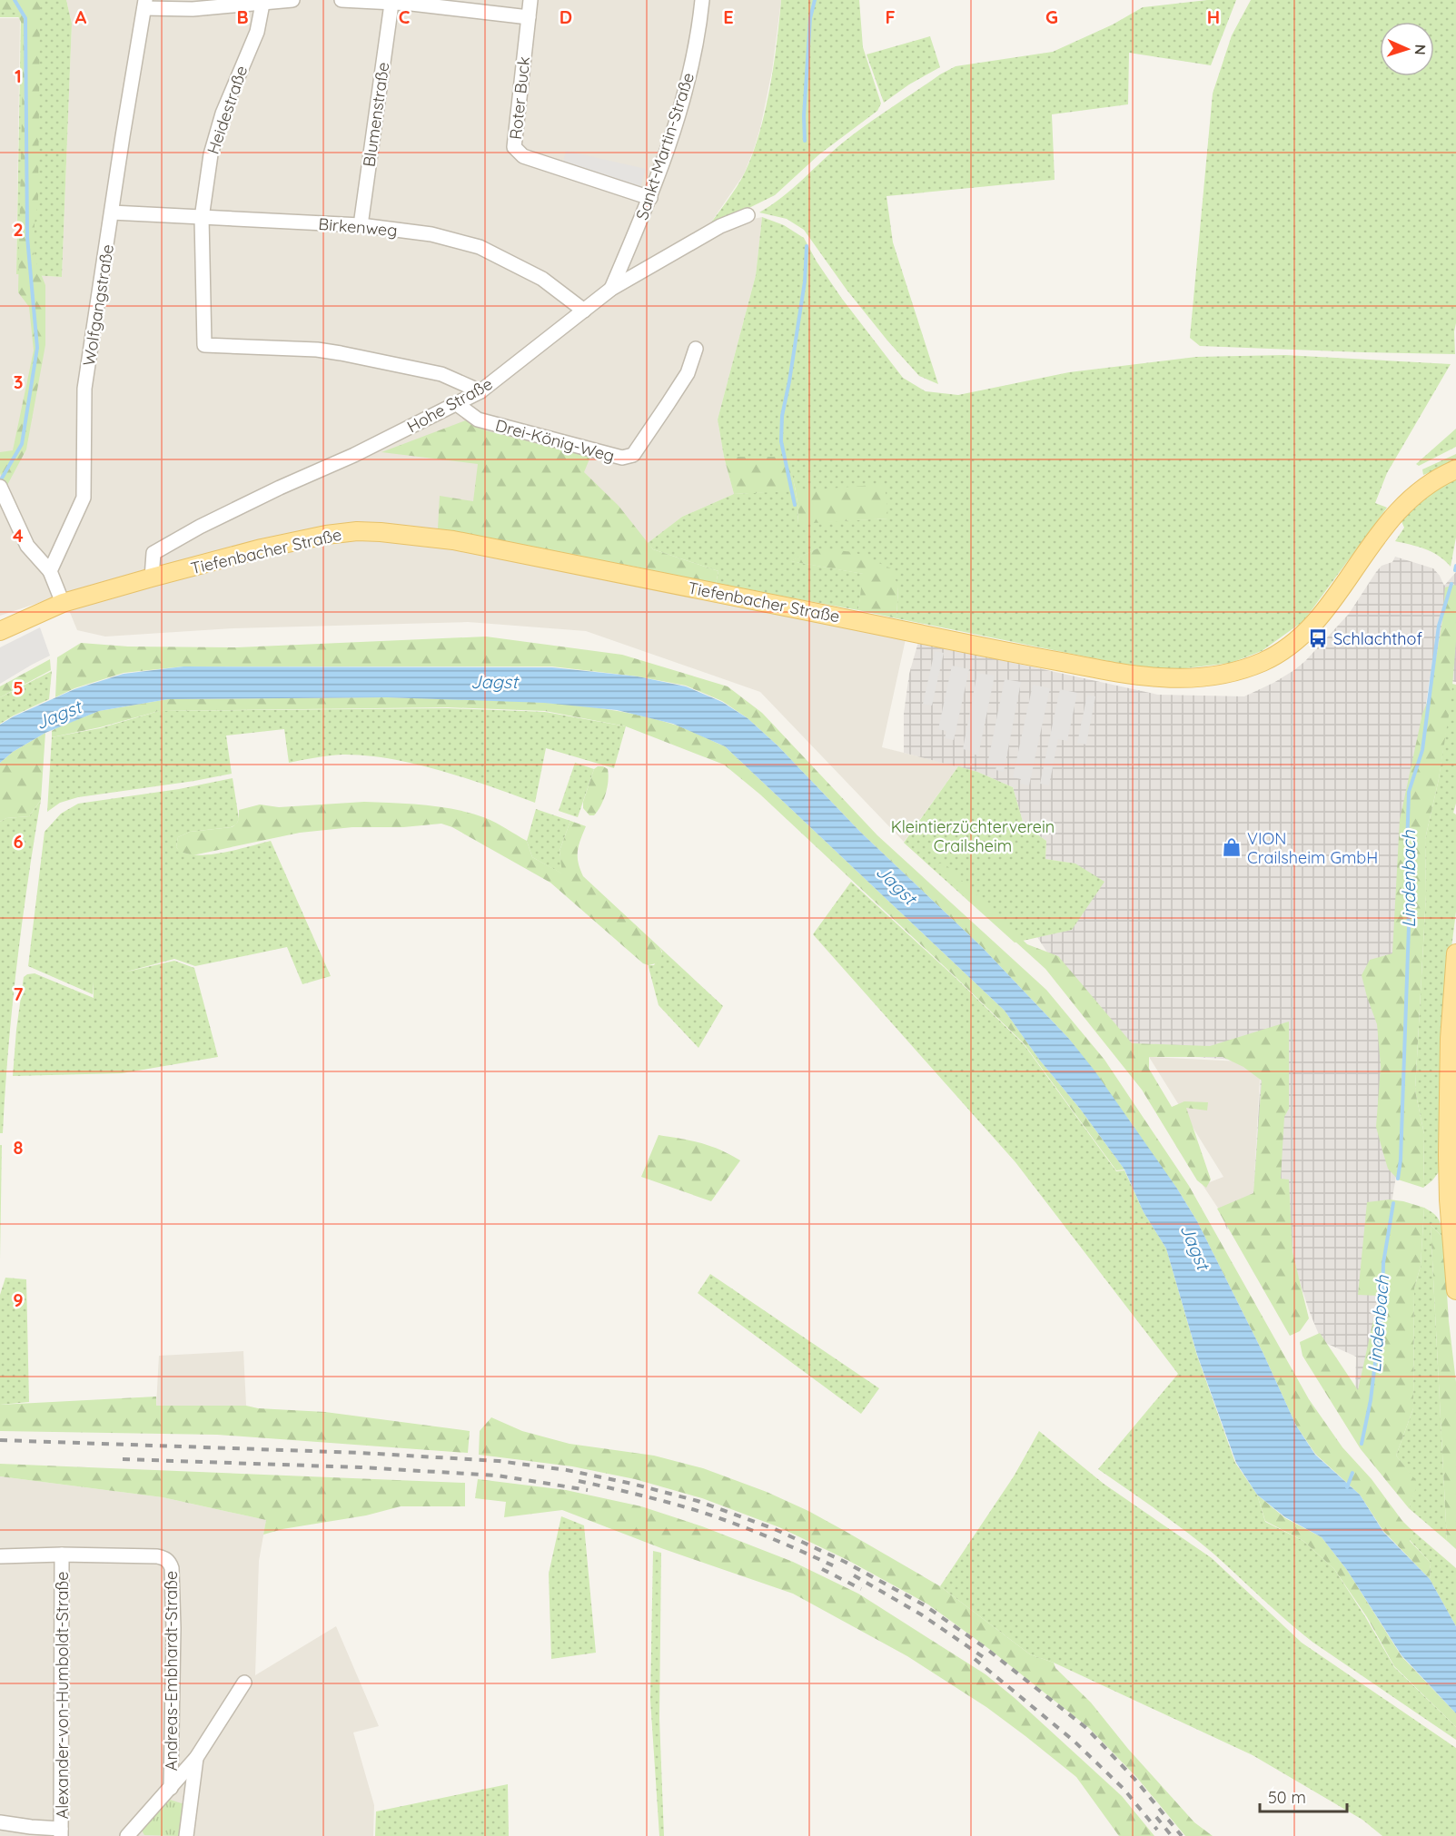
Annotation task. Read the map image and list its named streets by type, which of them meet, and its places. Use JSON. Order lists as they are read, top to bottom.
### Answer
{
  "streets": {
    "main road": ["Tiefenbacher Straße"],
    "street": [
      "Roter Buck",
      "Heidestraße",
      "Blumenstraße",
      "Sankt-Martin-Straße",
      "Birkenweg",
      "Wolfgangstraße",
      "Hohe Straße",
      "Drei-König-Weg",
      "Andreas-Embhardt-Straße",
      "Alexander-von-Humboldt-Straße"
    ]
  },
  "crossings": [
    ["Roter Buck", "Sankt-Martin-Straße"],
    ["Heidestraße", "Birkenweg"],
    ["Heidestraße", "Hohe Straße"],
    ["Blumenstraße", "Birkenweg"],
    ["Sankt-Martin-Straße", "Hohe Straße"],
    ["Birkenweg", "Wolfgangstraße"],
    ["Birkenweg", "Hohe Straße"],
    ["Hohe Straße", "Drei-König-Weg"],
    ["Hohe Straße", "Tiefenbacher Straße"],
    ["Andreas-Embhardt-Straße", "Alexander-von-Humboldt-Straße"]
  ],
  "water": ["Jagst", "Lindenbach"],
  "parks": ["Kleintierzüchterverein Crailsheim"],
  "places": {
    "bus stop": ["Schlachthof"],
    "shop": ["VION Crailsheim GmbH"]
  },
  "scale_bar": "50 m",
  "north": "right",
  "grid": {
    "columns": [
      "A",
      "B",
      "C",
      "D",
      "E",
      "F",
      "G",
      "H"
    ],
    "rows": [
      "1",
      "2",
      "3",
      "4",
      "5",
      "6",
      "7",
      "8",
      "9"
    ]
  }
}
